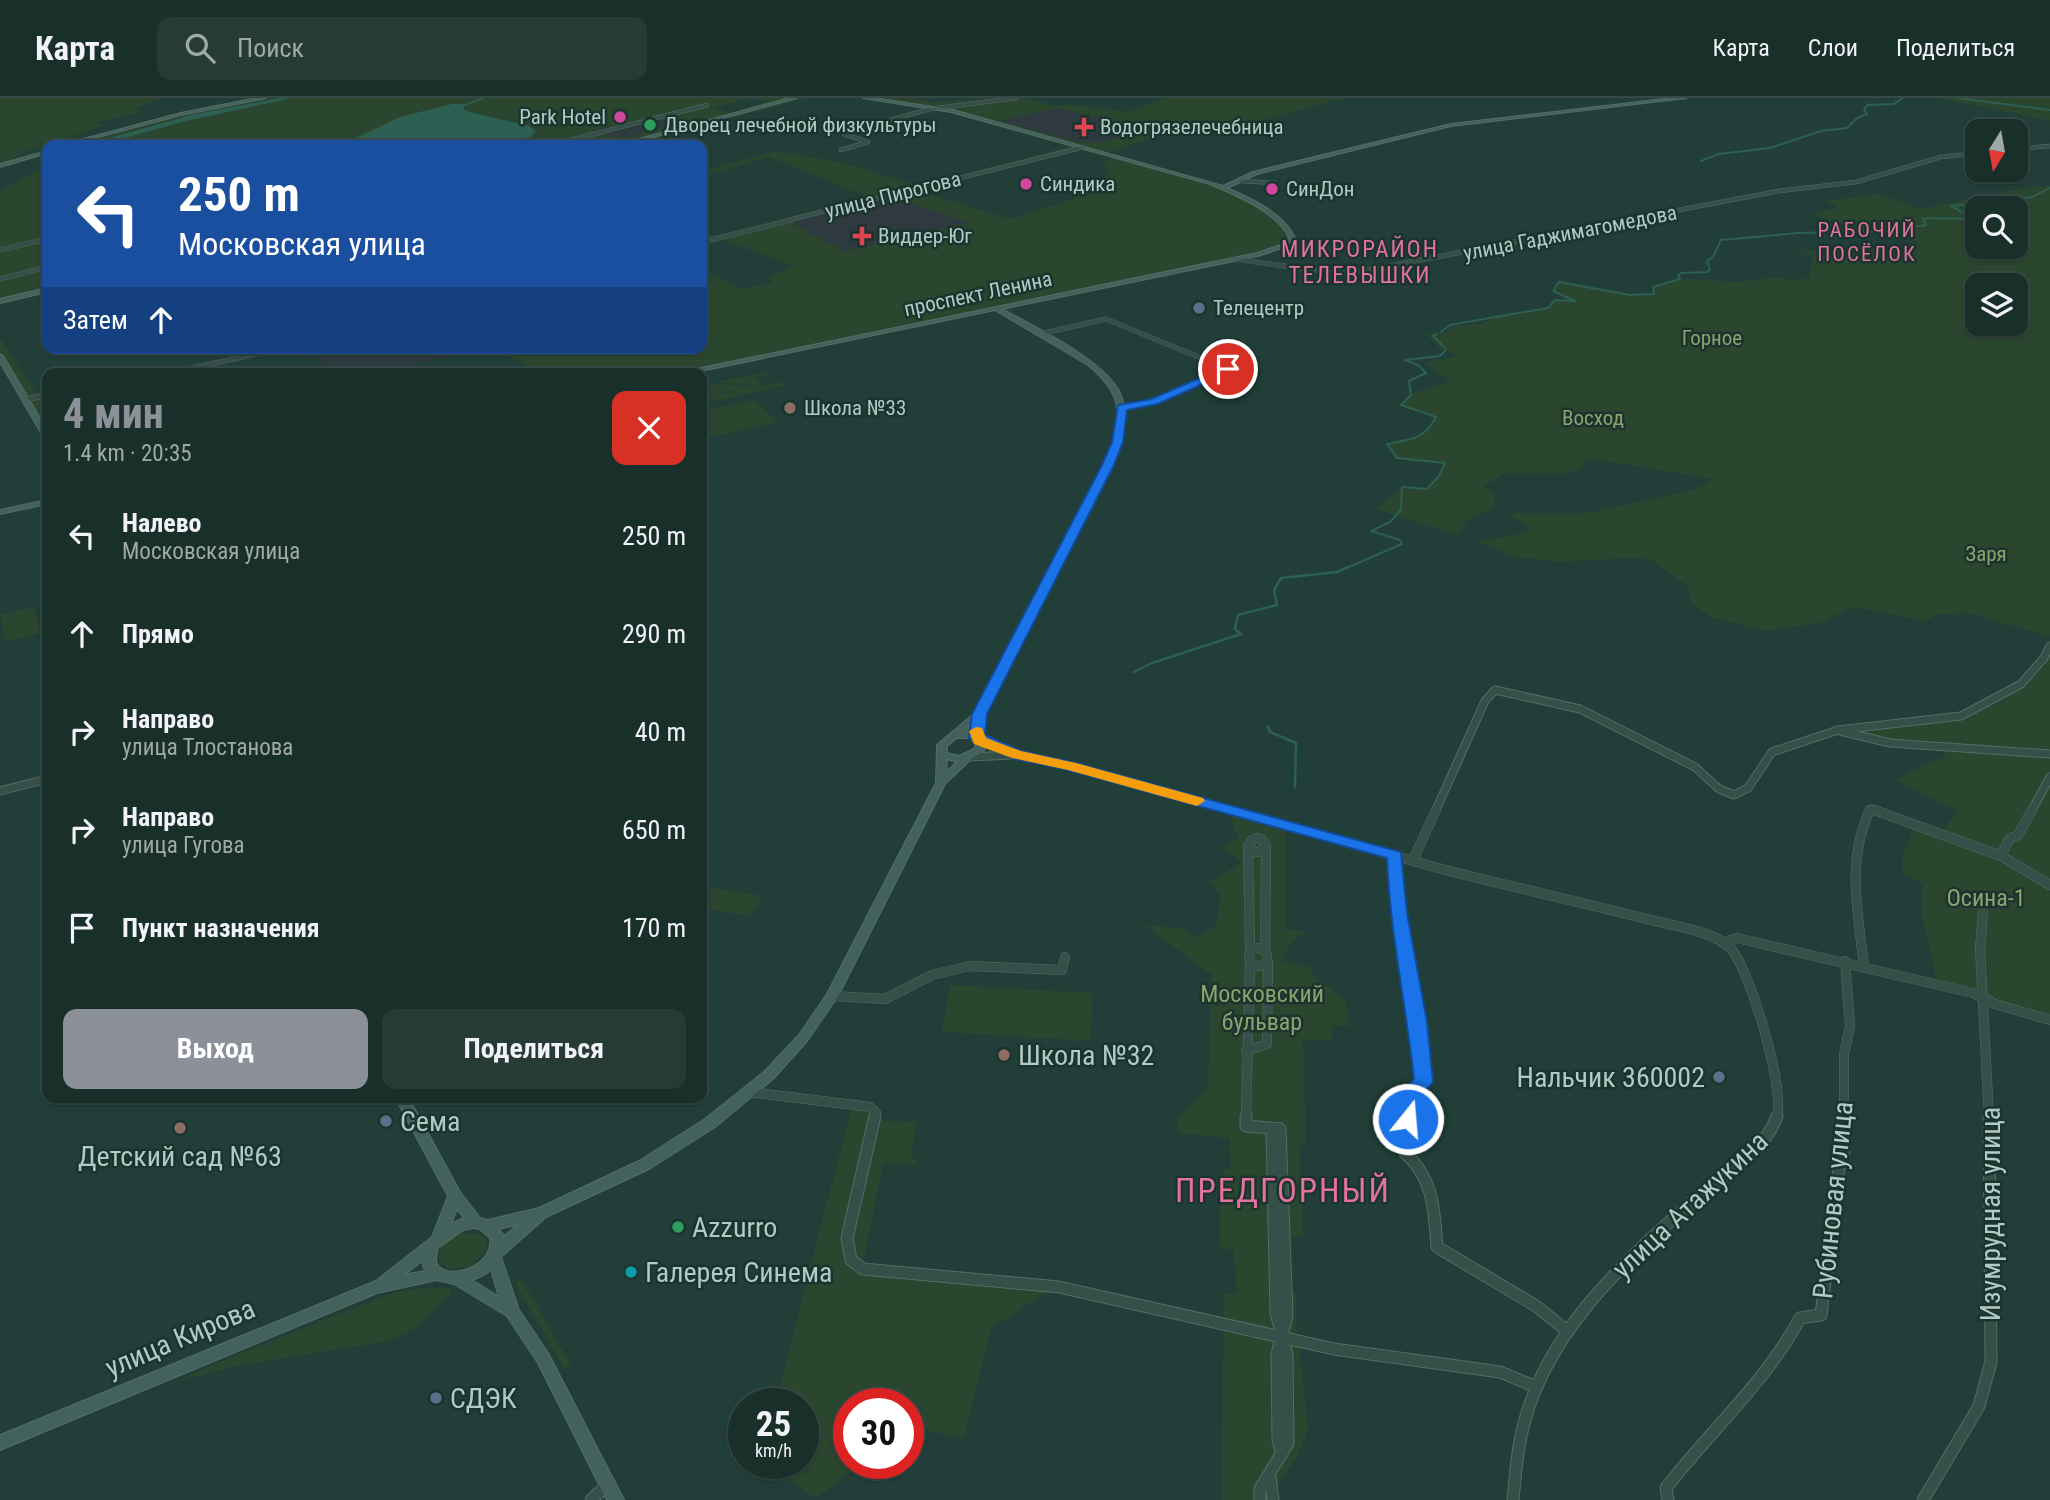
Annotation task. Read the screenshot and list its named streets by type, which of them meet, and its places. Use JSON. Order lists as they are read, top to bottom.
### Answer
{
  "streets": {
    "street": [
      "улица Пирогова",
      "улица Гаджимагомедова",
      "проспект Ленина",
      "Рубиновая улица",
      "улица Атажукина",
      "Изумрудная улица",
      "улица Кирова"
    ]
  },
  "crossings": [
    ["улица Гаджимагомедова", "проспект Ленина"]
  ],
  "districts": ["РАБОЧИЙ ПОСЁЛОК", "МИКРОРАЙОН ТЕЛЕВЫШКИ", "ПРЕДГОРНЫЙ"],
  "parks": [
    "Горное",
    "Восход",
    "Заря",
    "Осина-1",
    "Московский бульвар"
  ],
  "places": {
    "other": [
      "Park Hotel",
      "Дворец лечебной физкультуры",
      "Синдика",
      "СинДон",
      "Телецентр",
      "Школа №33",
      "Школа №32",
      "Нальчик 360002",
      "Сема",
      "Детский сад №63",
      "Azzurro",
      "Галерея Синема",
      "СДЭК"
    ],
    "health": ["Водогрязелечебница", "Виддер-Юг"]
  },
  "north": "bottom",
  "page": {
    "header": "Карта",
    "search": "Поиск",
    "nav": ["Карта", "Слои", "Поделиться"],
    "turn": ["250 m", "Московская улица"],
    "then": "Затем",
    "heading": ["4 мин", "1.4 km · 20:35"],
    "list": [
      {
        "name": "Налево",
        "note": "Московская улица",
        "value": "250 m"
      },
      {
        "name": "Прямо",
        "value": "290 m"
      },
      {
        "name": "Направо",
        "note": "улица Тлостанова",
        "value": "40 m"
      },
      {
        "name": "Направо",
        "note": "улица Гугова",
        "value": "650 m"
      },
      {
        "name": "Пункт назначения",
        "value": "170 m"
      }
    ],
    "buttons": ["Выход", "Поделиться"],
    "speed": "25 km/h",
    "limit": "30"
  }
}
